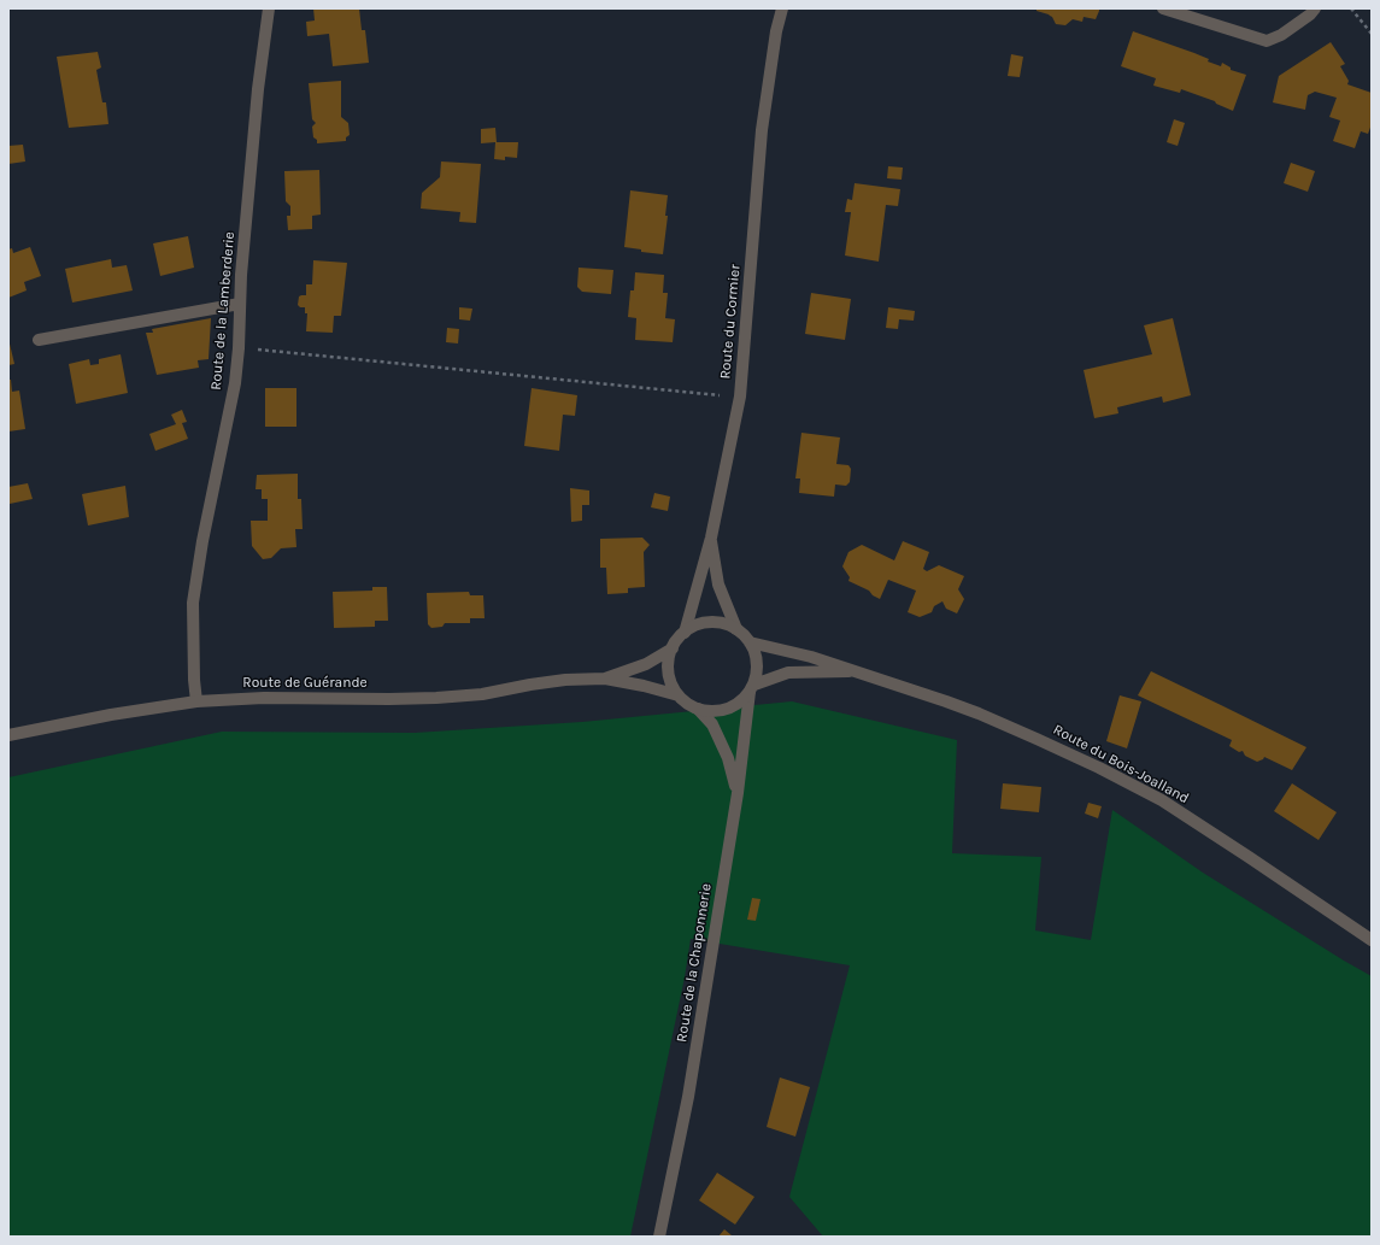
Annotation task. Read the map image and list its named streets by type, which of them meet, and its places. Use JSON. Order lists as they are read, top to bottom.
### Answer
{
  "streets": {
    "street": [
      "Route de la Lamberderie",
      "Route du Cormier",
      "Route de Guérande",
      "Route du Bois-Joalland",
      "Route de la Chaponnerie"
    ]
  },
  "crossings": [
    ["Route de la Lamberderie", "Route de Guérande"],
    ["Route du Cormier", "Route de Guérande"],
    ["Route du Cormier", "Route du Bois-Joalland"],
    ["Route du Cormier", "Route de la Chaponnerie"],
    ["Route de Guérande", "Route du Bois-Joalland"],
    ["Route de Guérande", "Route de la Chaponnerie"],
    ["Route du Bois-Joalland", "Route de la Chaponnerie"]
  ]
}
